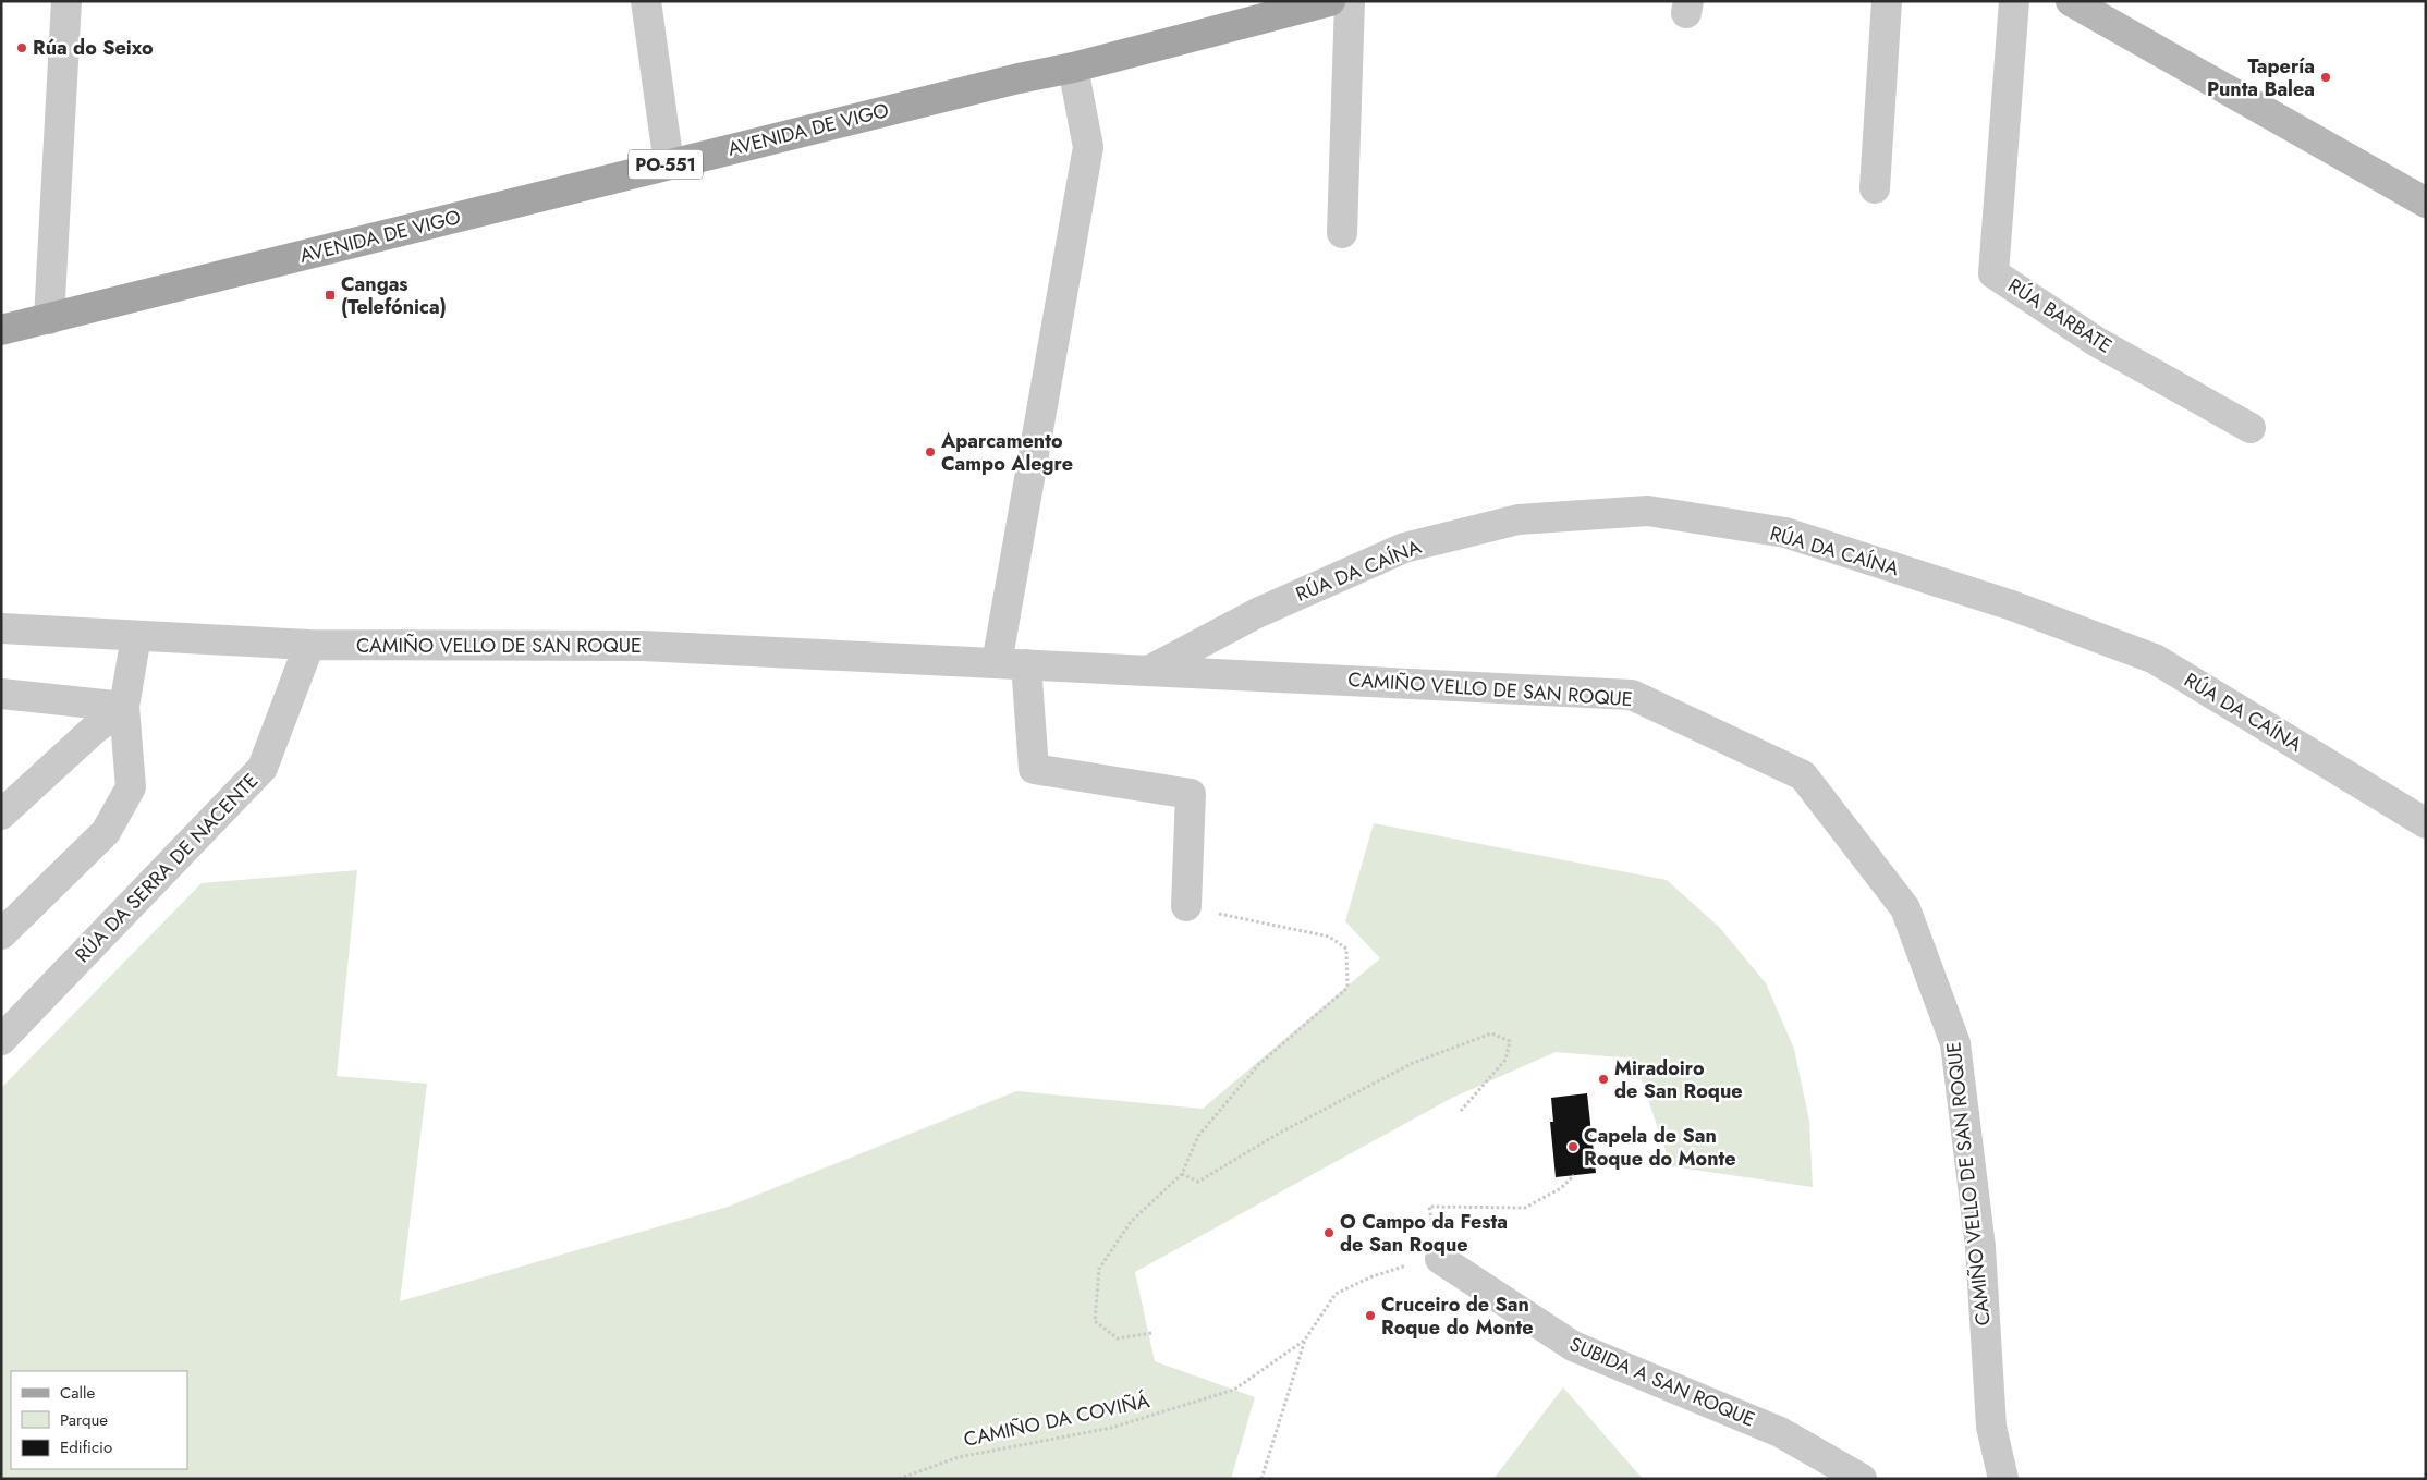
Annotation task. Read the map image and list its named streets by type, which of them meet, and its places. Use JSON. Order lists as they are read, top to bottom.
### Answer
{
  "streets": {
    "main road": ["AVENIDA DE VIGO", "PO-551"],
    "street": [
      "RÚA BARBATE",
      "RÚA DA CAÍNA",
      "CAMIÑO VELLO DE SAN ROQUE",
      "RÚA DA SERRA DE NACENTE",
      "SUBIDA A SAN ROQUE"
    ],
    "path": ["CAMIÑO DA COVIÑÁ"]
  },
  "crossings": [
    ["RÚA DA CAÍNA", "CAMIÑO VELLO DE SAN ROQUE"],
    ["CAMIÑO VELLO DE SAN ROQUE", "RÚA DA SERRA DE NACENTE"]
  ],
  "places": {
    "other": [
      "Rúa do Seixo",
      "Tapería Punta Balea",
      "Aparcamento Campo Alegre",
      "Miradoiro de San Roque",
      "Capela de San Roque do Monte",
      "O Campo da Festa de San Roque",
      "Cruceiro de San Roque do Monte"
    ],
    "transit": ["Cangas (Telefónica)"]
  },
  "legend": ["Calle", "Parque", "Edificio"]
}
